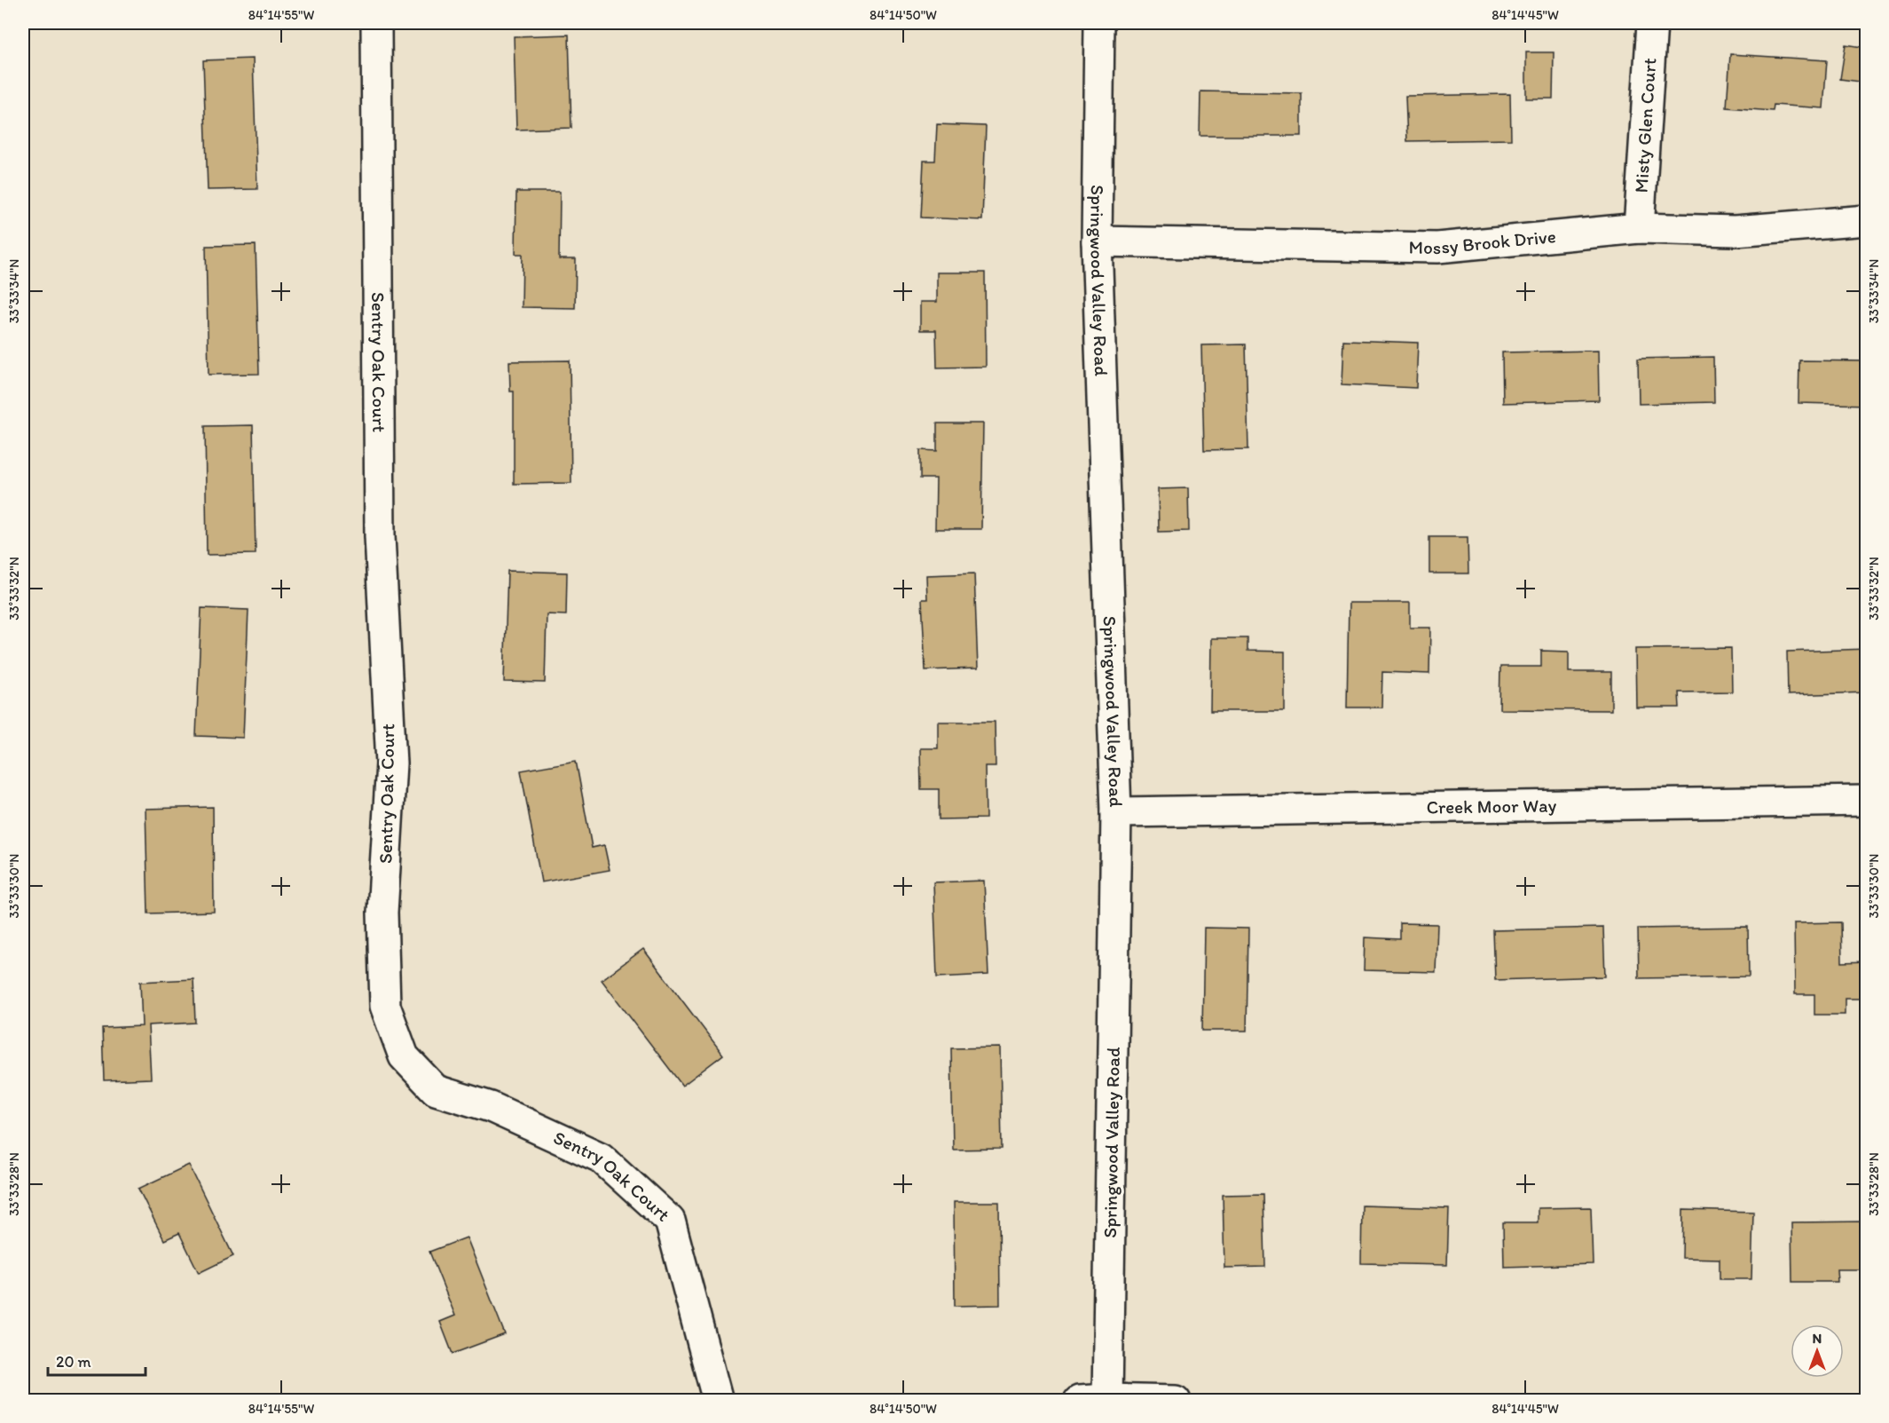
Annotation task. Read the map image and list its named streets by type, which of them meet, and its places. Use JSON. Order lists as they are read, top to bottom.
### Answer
{
  "streets": {
    "street": [
      "Misty Glen Court",
      "Mossy Brook Drive",
      "Springwood Valley Road",
      "Sentry Oak Court",
      "Creek Moor Way"
    ]
  },
  "crossings": [
    ["Misty Glen Court", "Mossy Brook Drive"],
    ["Mossy Brook Drive", "Springwood Valley Road"],
    ["Springwood Valley Road", "Creek Moor Way"]
  ],
  "scale_bar": "20 m",
  "north": "top",
  "coordinates": [
    "84°14'55\"W",
    "84°14'50\"W",
    "84°14'45\"W",
    "33°33'34\"N",
    "33°33'32\"N",
    "33°33'30\"N",
    "33°33'28\"N"
  ]
}
